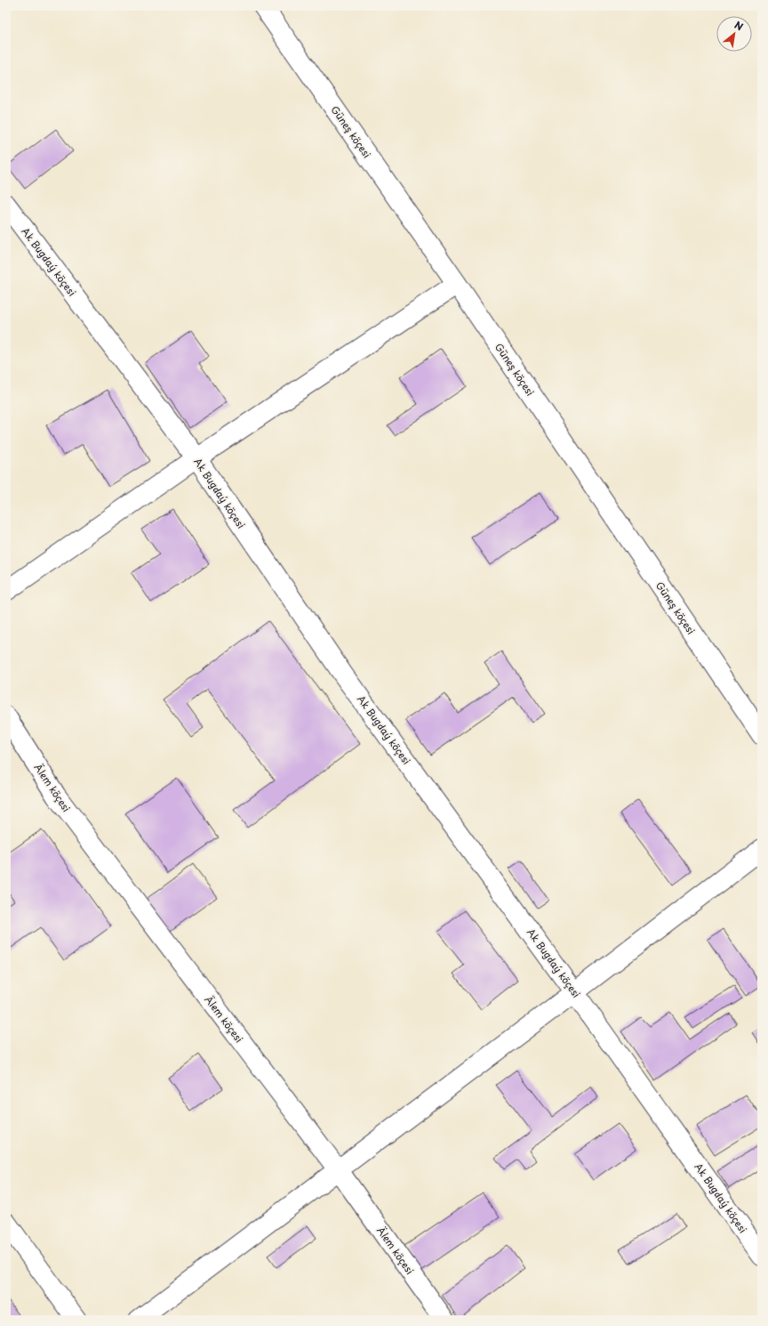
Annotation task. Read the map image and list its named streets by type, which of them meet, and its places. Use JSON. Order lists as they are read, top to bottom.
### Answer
{
  "streets": {
    "street": ["Güneş köçesi", "Ak Bugdaý köçesi", "Älem köçesi"]
  },
  "north": "top right"
}
